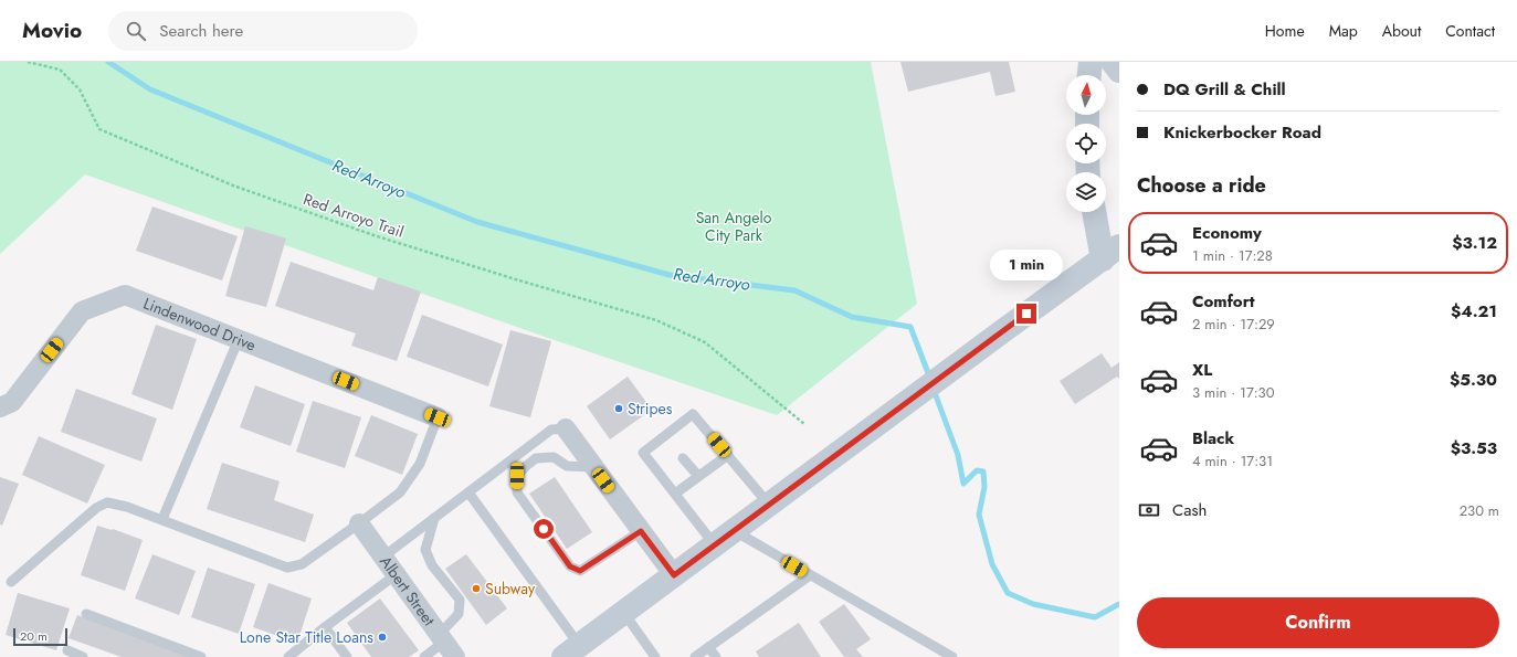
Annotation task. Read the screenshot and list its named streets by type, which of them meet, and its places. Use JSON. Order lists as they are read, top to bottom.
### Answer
{
  "streets": {
    "street": ["Lindenwood Drive", "Albert Street"],
    "path": ["Red Arroyo Trail"]
  },
  "water": ["Red Arroyo"],
  "parks": ["San Angelo City Park"],
  "places": ["Stripes", "Subway", "Lone Star Title Loans"],
  "scale_bar": "20 m",
  "north": "top",
  "page": {
    "header": "Movio",
    "search": "Search here",
    "nav": [
      "Home",
      "Map",
      "About",
      "Contact"
    ],
    "banner": ["DQ Grill & Chill", "Knickerbocker Road"],
    "heading": "Choose a ride",
    "list": [
      {
        "name": "Economy",
        "note": "1 min · 17:28",
        "value": "$3.12"
      },
      {
        "name": "Comfort",
        "note": "2 min · 17:29",
        "value": "$4.21"
      },
      {
        "name": "XL",
        "note": "3 min · 17:30",
        "value": "$5.30"
      },
      {
        "name": "Black",
        "note": "4 min · 17:31",
        "value": "$3.53"
      }
    ],
    "bubble": "1 min",
    "pay": ["Cash", "230 m"],
    "buttons": "Confirm",
    "scale": "20 m"
  }
}
